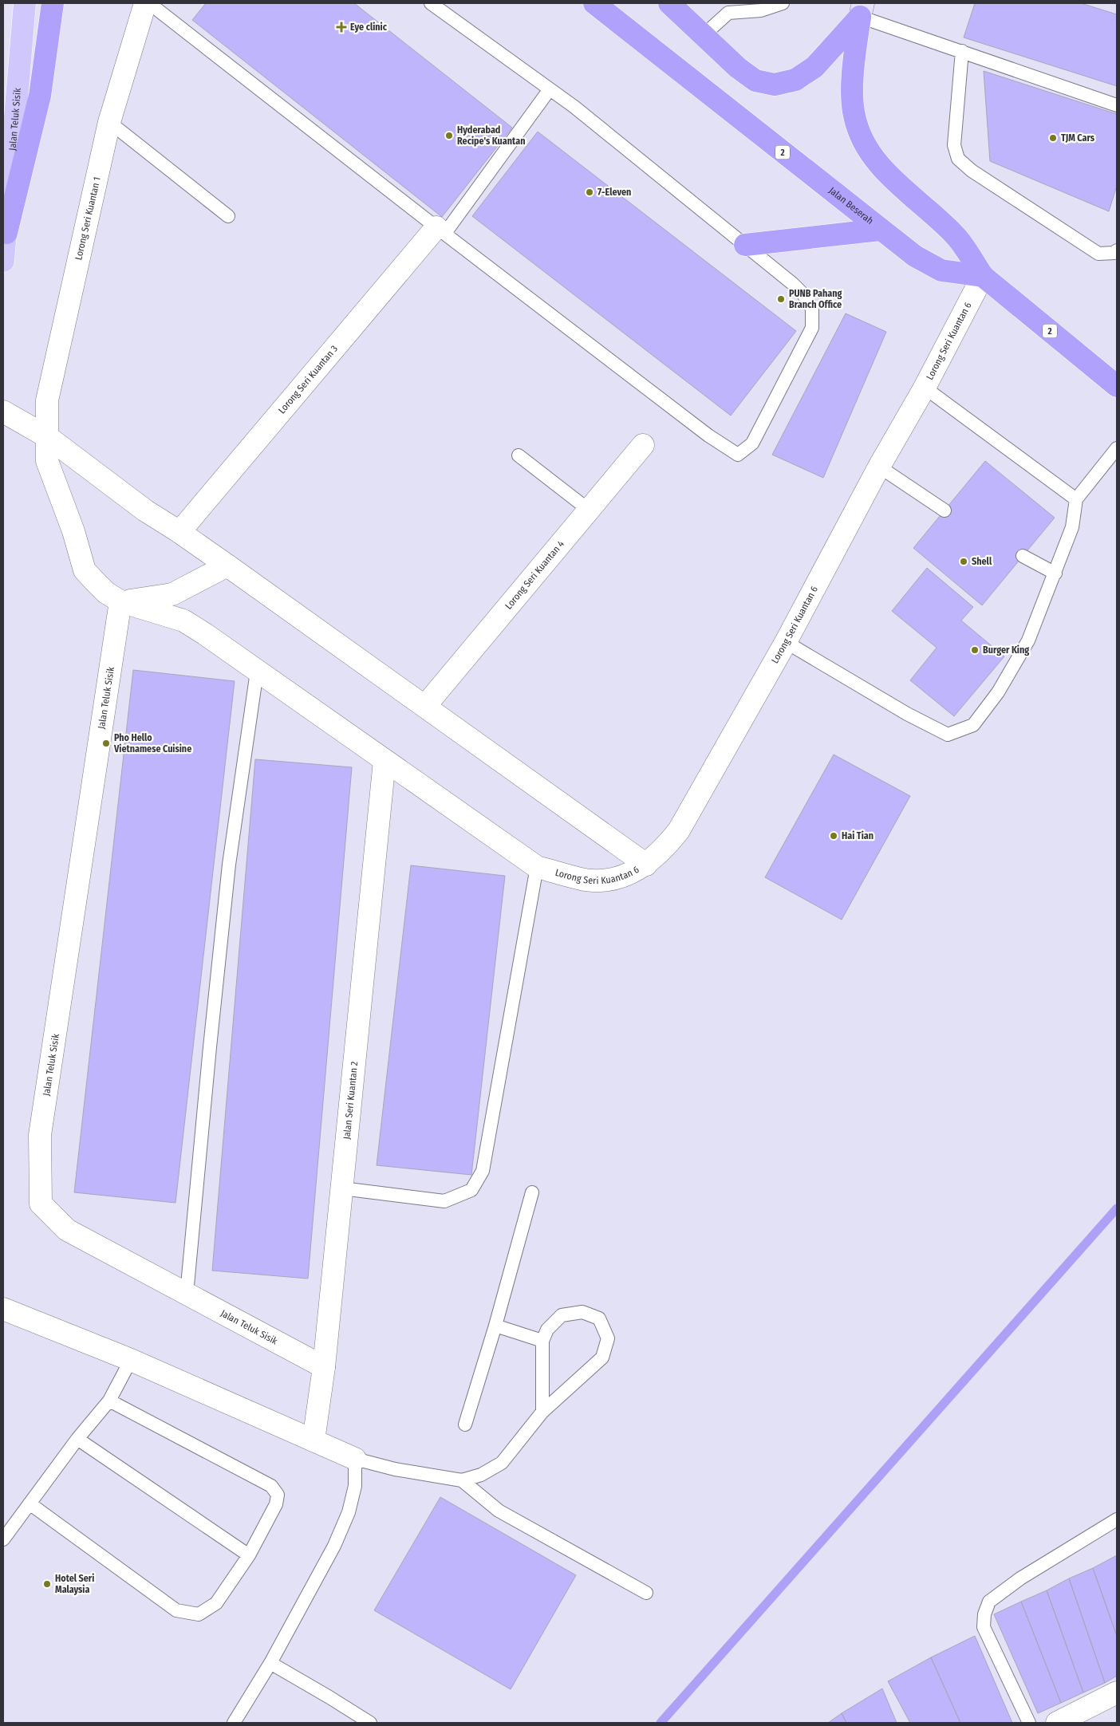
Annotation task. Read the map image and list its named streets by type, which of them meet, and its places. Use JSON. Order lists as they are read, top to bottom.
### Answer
{
  "streets": {
    "highway": ["2", "Jalan Beserah"],
    "main road": ["Jalan Teluk Sisik"],
    "street": [
      "Lorong Seri Kuantan 1",
      "Lorong Seri Kuantan 6",
      "Lorong Seri Kuantan 3",
      "Lorong Seri Kuantan 4",
      "Jalan Seri Kuantan 2"
    ]
  },
  "crossings": [
    ["Jalan Teluk Sisik", "Lorong Seri Kuantan 1"],
    ["Jalan Teluk Sisik", "Jalan Seri Kuantan 2"],
    ["2", "Jalan Beserah"],
    ["2", "Lorong Seri Kuantan 6"],
    ["Jalan Beserah", "Lorong Seri Kuantan 6"],
    ["Lorong Seri Kuantan 1", "Lorong Seri Kuantan 6"],
    ["Lorong Seri Kuantan 6", "Jalan Seri Kuantan 2"]
  ],
  "places": {
    "health": ["Eye clinic"],
    "other": [
      "Hyderabad Recipe's Kuantan",
      "TJM Cars",
      "7-Eleven",
      "PUNB Pahang Branch Office",
      "Shell",
      "Burger King",
      "Pho Hello Vietnamese Cuisine",
      "Hai Tian",
      "Hotel Seri Malaysia"
    ]
  }
}
